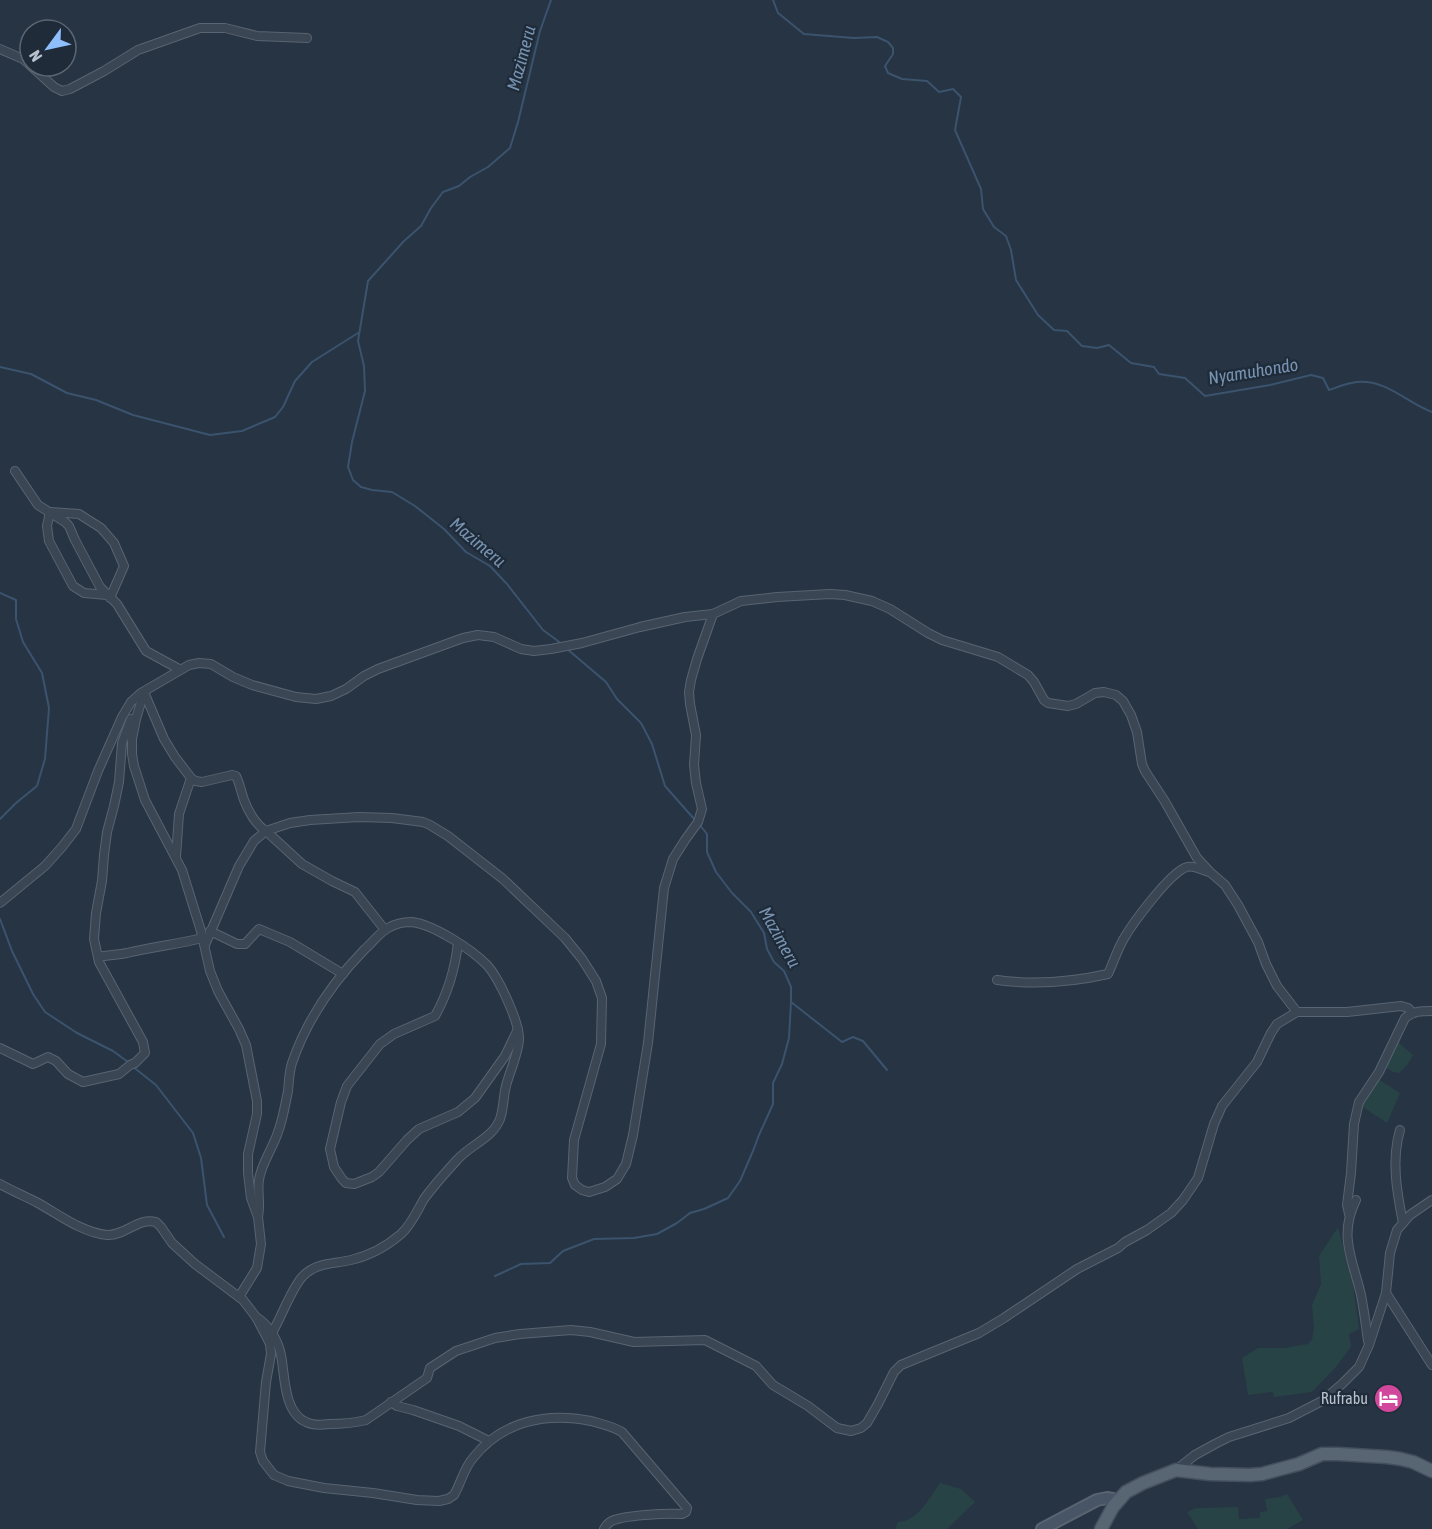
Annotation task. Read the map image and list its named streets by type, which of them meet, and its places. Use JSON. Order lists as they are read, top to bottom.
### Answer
{
  "water": ["Mazimeru", "Nyamuhondo"],
  "places": {
    "hotel": ["Rufrabu"]
  },
  "north": "bottom left"
}
